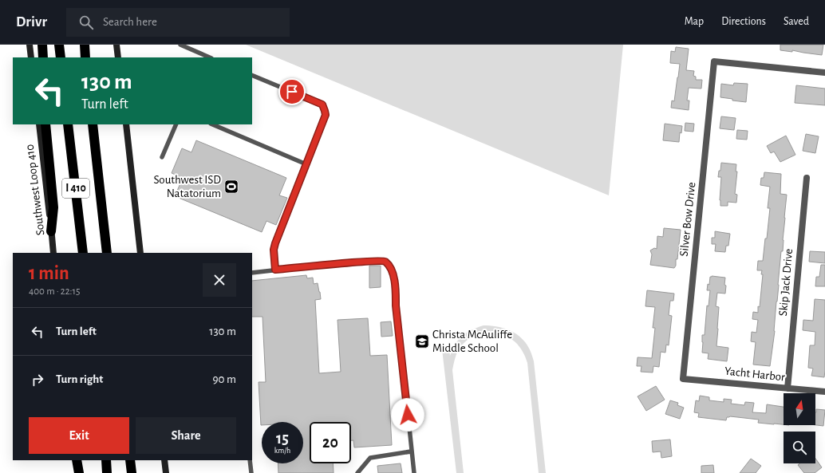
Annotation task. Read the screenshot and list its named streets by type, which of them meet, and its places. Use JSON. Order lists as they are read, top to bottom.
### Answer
{
  "streets": {
    "highway": ["I 410"],
    "main road": ["Southwest Loop 410"],
    "street": ["Silver Bow Drive", "Skip Jack Drive", "Yacht Harbor"]
  },
  "crossings": [
    ["Silver Bow Drive", "Yacht Harbor"],
    ["Skip Jack Drive", "Yacht Harbor"]
  ],
  "places": {
    "sports": ["Southwest ISD Natatorium"],
    "school or university": ["Christa McAuliffe Middle School"]
  },
  "north": "top",
  "page": {
    "header": "Drivr",
    "search": "Search here",
    "nav": ["Map", "Directions", "Saved"],
    "turn": ["130 m", "Turn left"],
    "heading": ["1 min", "400 m · 22:15"],
    "list": [
      {
        "name": "Turn left",
        "value": "130 m"
      },
      {
        "name": "Turn right",
        "value": "90 m"
      }
    ],
    "buttons": ["Exit", "Share"],
    "speed": "15 km/h",
    "limit": "20"
  }
}
